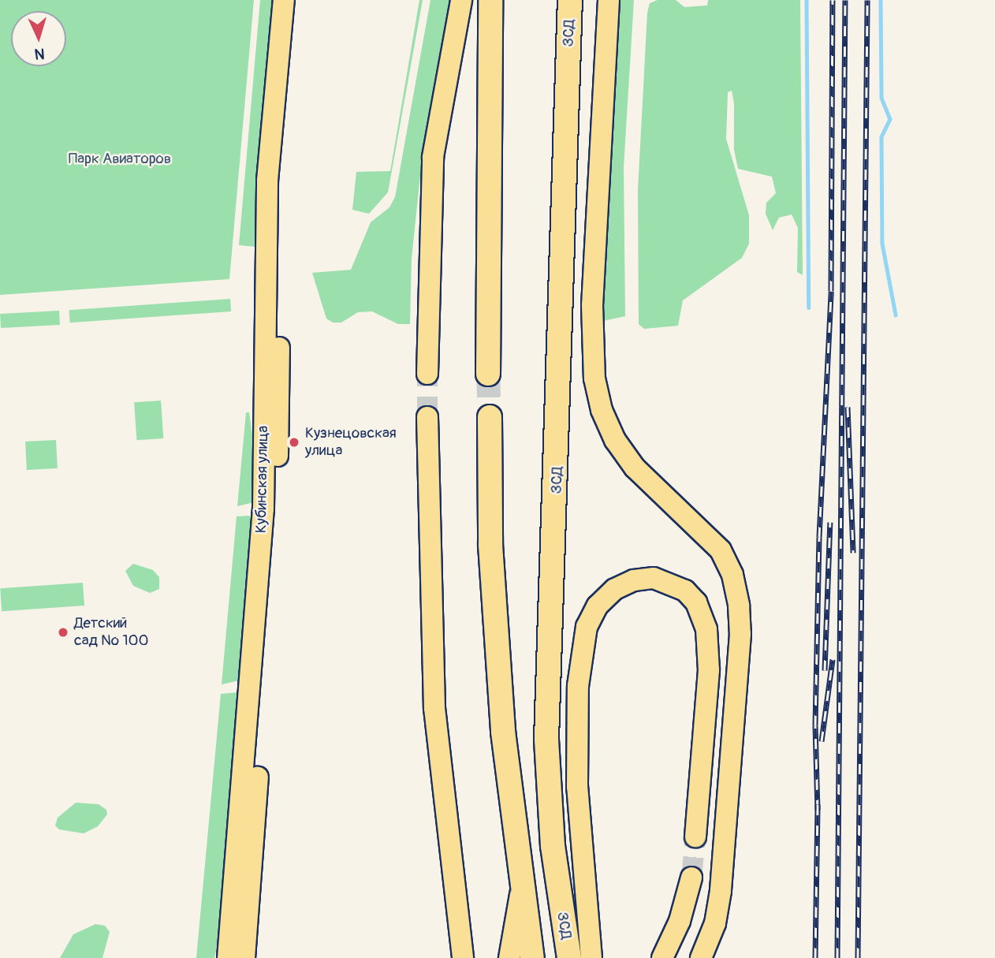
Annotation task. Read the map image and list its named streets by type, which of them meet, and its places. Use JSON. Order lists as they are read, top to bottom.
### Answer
{
  "streets": {
    "highway": ["ЗСД"],
    "main road": ["Кубинская улица"]
  },
  "parks": ["Парк Авиаторов"],
  "places": ["Кузнецовская улица", "Детский сад № 100"],
  "north": "bottom"
}
